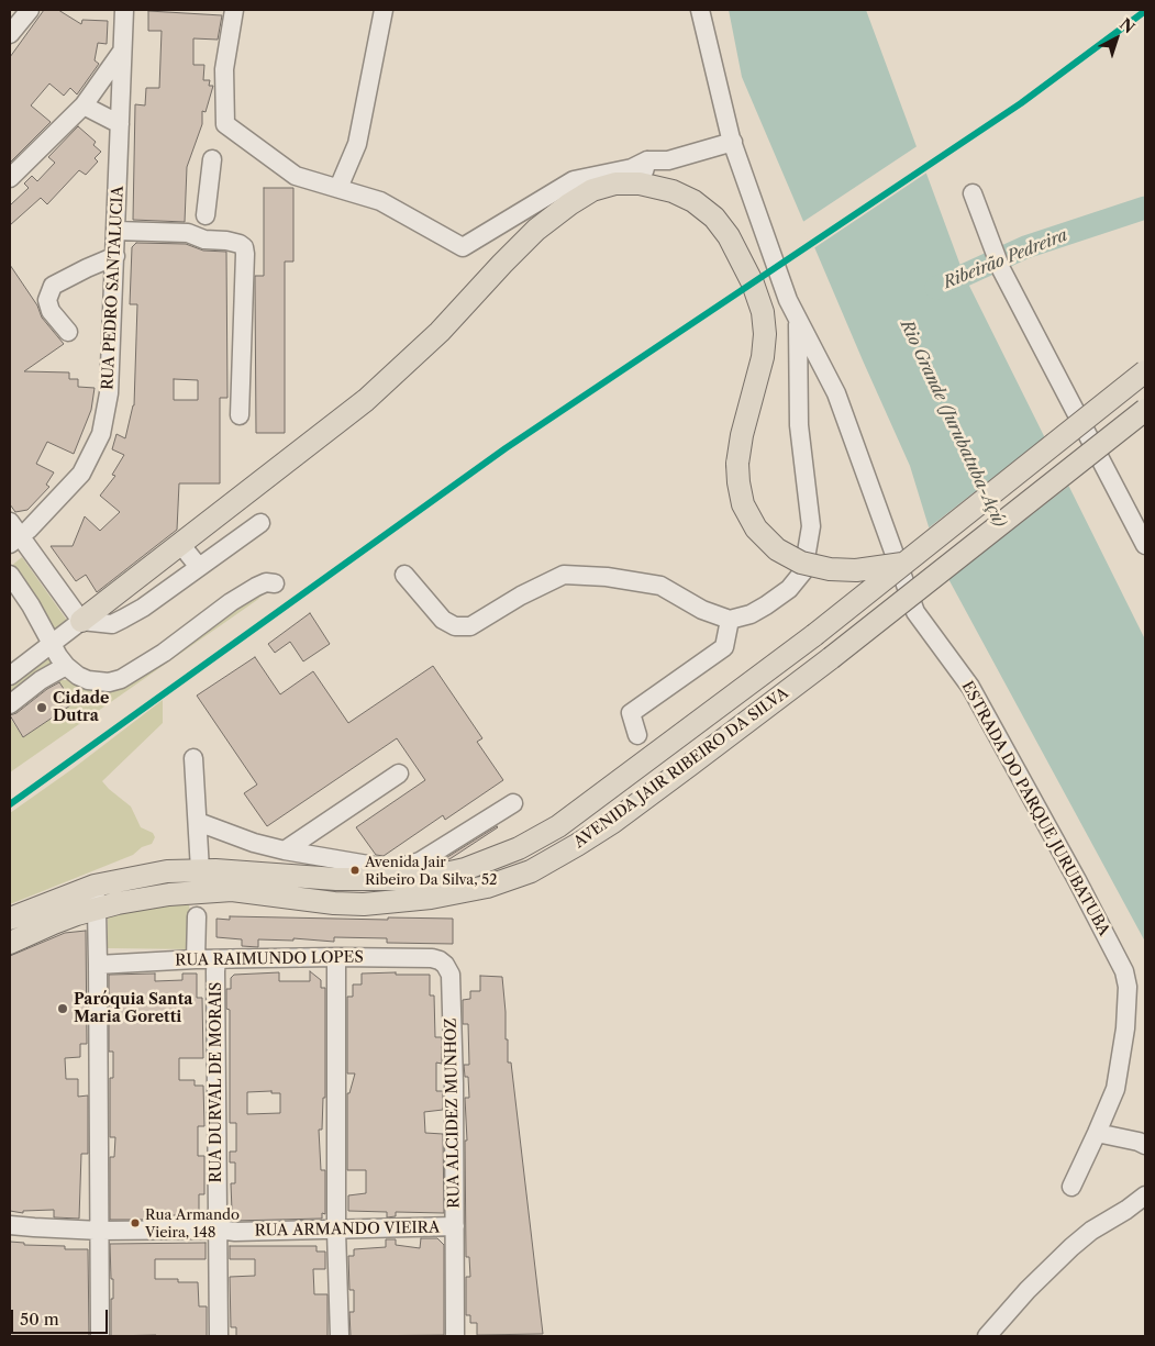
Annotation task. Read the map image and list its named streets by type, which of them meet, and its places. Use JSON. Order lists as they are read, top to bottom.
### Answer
{
  "streets": {
    "main road": ["AVENIDA JAIR RIBEIRO DA SILVA"],
    "street": [
      "RUA PEDRO SANTALUCIA",
      "ESTRADA DO PARQUE JURUBATUBA",
      "RUA RAIMUNDO LOPES",
      "RUA DURVAL DE MORAIS",
      "RUA ALCIDEZ MUNHOZ",
      "RUA ARMANDO VIEIRA"
    ]
  },
  "crossings": [
    ["RUA RAIMUNDO LOPES", "RUA DURVAL DE MORAIS"],
    ["RUA RAIMUNDO LOPES", "RUA ALCIDEZ MUNHOZ"],
    ["RUA DURVAL DE MORAIS", "RUA ARMANDO VIEIRA"],
    ["RUA ALCIDEZ MUNHOZ", "RUA ARMANDO VIEIRA"]
  ],
  "water": ["Ribeirão Pedreira", "Rio Grande (Jurubatuba-Açú)"],
  "places": [
    "Cidade Dutra",
    "Avenida Jair Ribeiro Da Silva, 52",
    "Paróquia Santa Maria Goretti",
    "Rua Armando Vieira, 148"
  ],
  "scale_bar": "50 m",
  "north": "top right"
}
